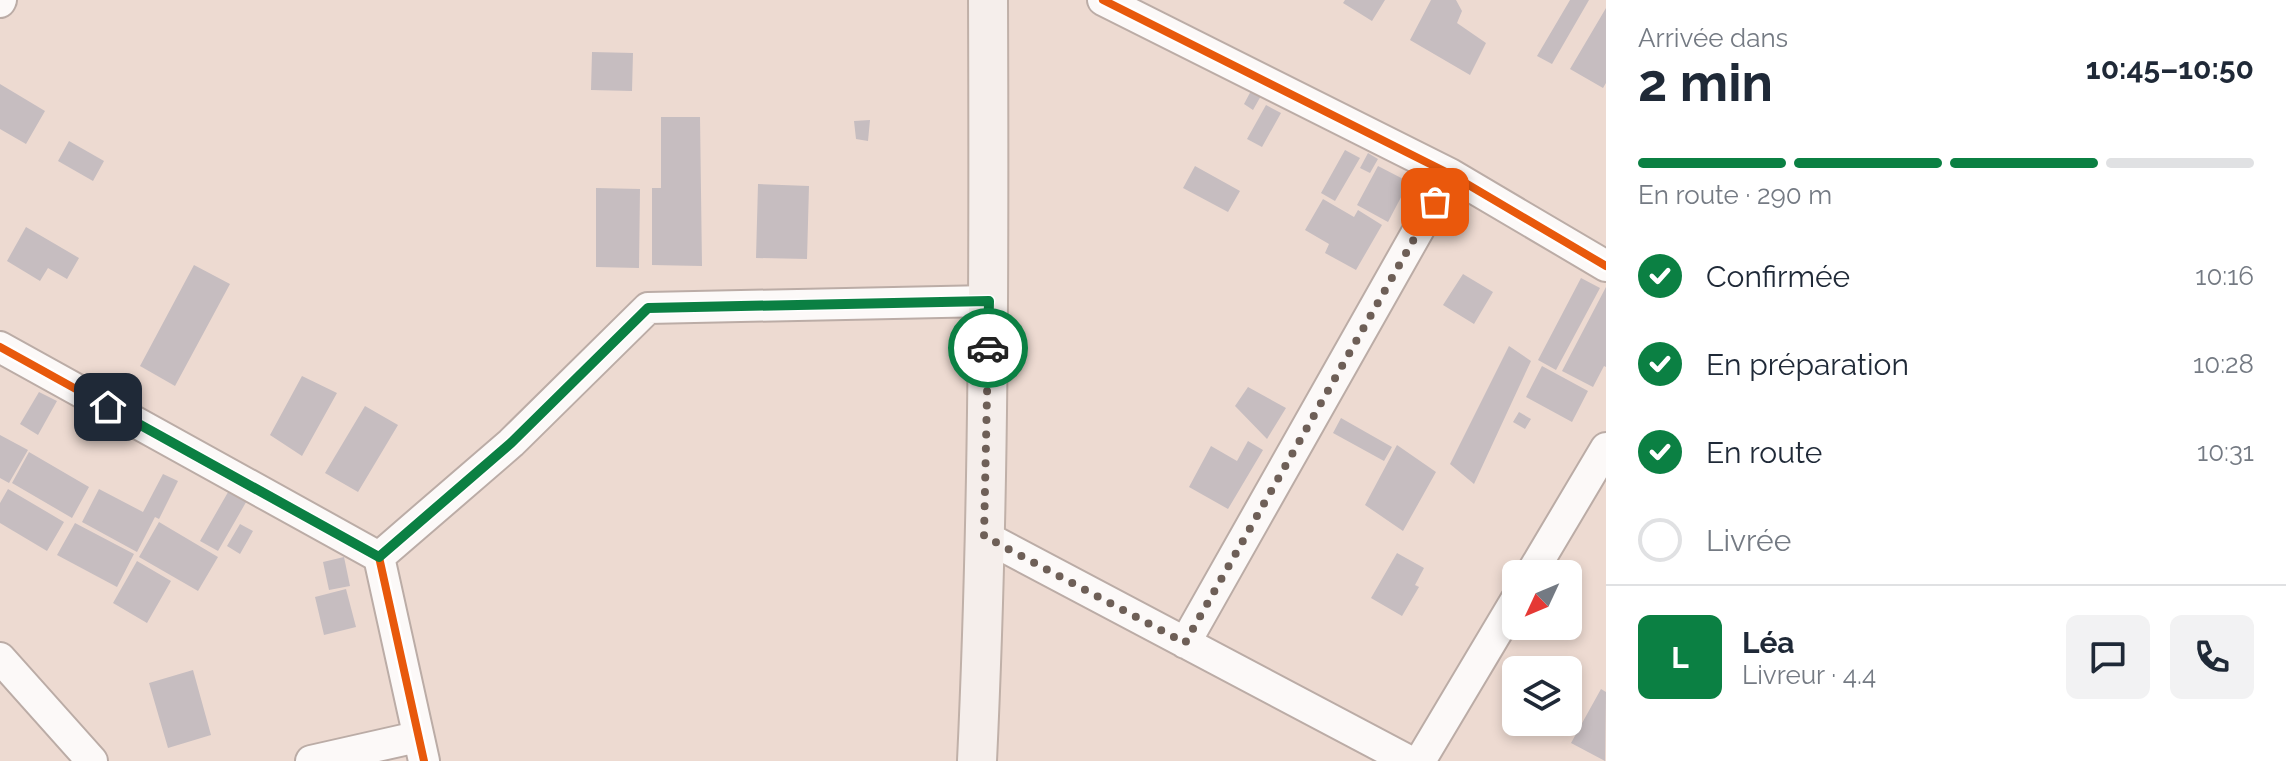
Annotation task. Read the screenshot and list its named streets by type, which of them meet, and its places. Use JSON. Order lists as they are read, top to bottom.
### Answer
{
  "north": "bottom left",
  "page": {
    "heading": ["2 min", "Arrivée dans", "10:45–10:50"],
    "panel": ["Léa", "Livreur · 4.4"],
    "bar": "En route · 290 m",
    "list": [
      ["Confirmée", "10:16"],
      ["En préparation", "10:28"],
      ["En route", "10:31"],
      "Livrée"
    ],
    "round": "L"
  }
}
